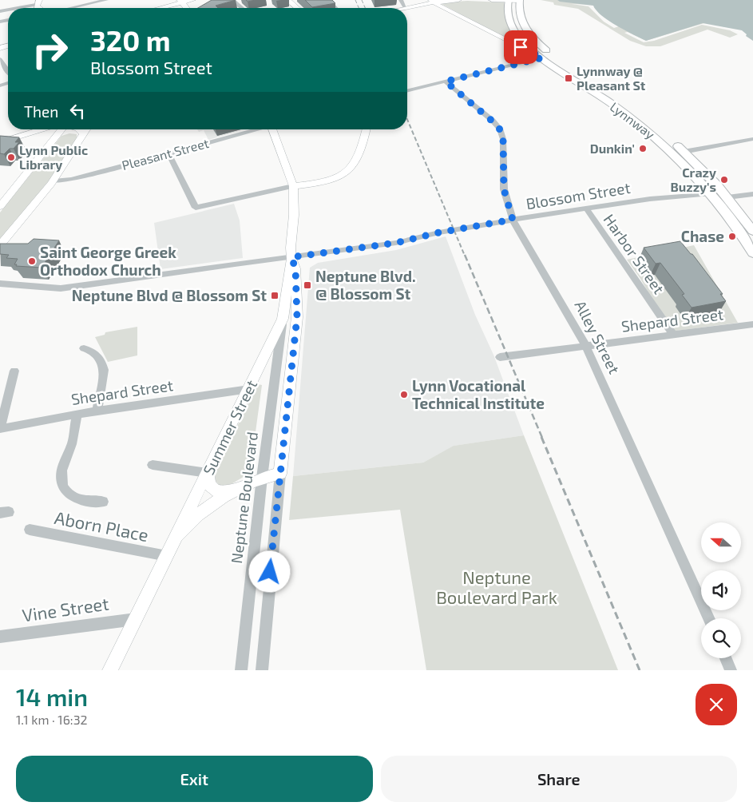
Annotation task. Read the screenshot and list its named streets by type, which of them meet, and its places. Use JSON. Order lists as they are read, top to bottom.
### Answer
{
  "streets": {
    "highway": ["Lynnway"],
    "main road": ["Summer Street", "Neptune Boulevard"],
    "street": [
      "Pleasant Street",
      "Blossom Street",
      "Harbor Street",
      "Shepard Street",
      "Alley Street",
      "Aborn Place",
      "Vine Street"
    ]
  },
  "crossings": [
    ["Lynnway", "Blossom Street"],
    ["Blossom Street", "Harbor Street"],
    ["Blossom Street", "Alley Street"],
    ["Blossom Street", "Neptune Boulevard"],
    ["Harbor Street", "Shepard Street"],
    ["Shepard Street", "Alley Street"],
    ["Shepard Street", "Summer Street"],
    ["Summer Street", "Neptune Boulevard"],
    ["Summer Street", "Aborn Place"],
    ["Summer Street", "Vine Street"]
  ],
  "parks": ["Neptune Boulevard Park"],
  "places": {
    "transit": ["Lynnway @ Pleasant St", "Neptune Blvd. @ Blossom St", "Neptune Blvd @ Blossom St"],
    "other": [
      "Dunkin'",
      "Lynn Public Library",
      "Crazy Buzzy's",
      "Chase",
      "Saint George Greek Orthodox Church",
      "Lynn Vocational Technical Institute"
    ]
  },
  "north": "left",
  "page": {
    "turn": ["320 m", "Blossom Street"],
    "then": "Then",
    "heading": ["14 min", "1.1 km · 16:32"],
    "buttons": ["Exit", "Share"]
  }
}
